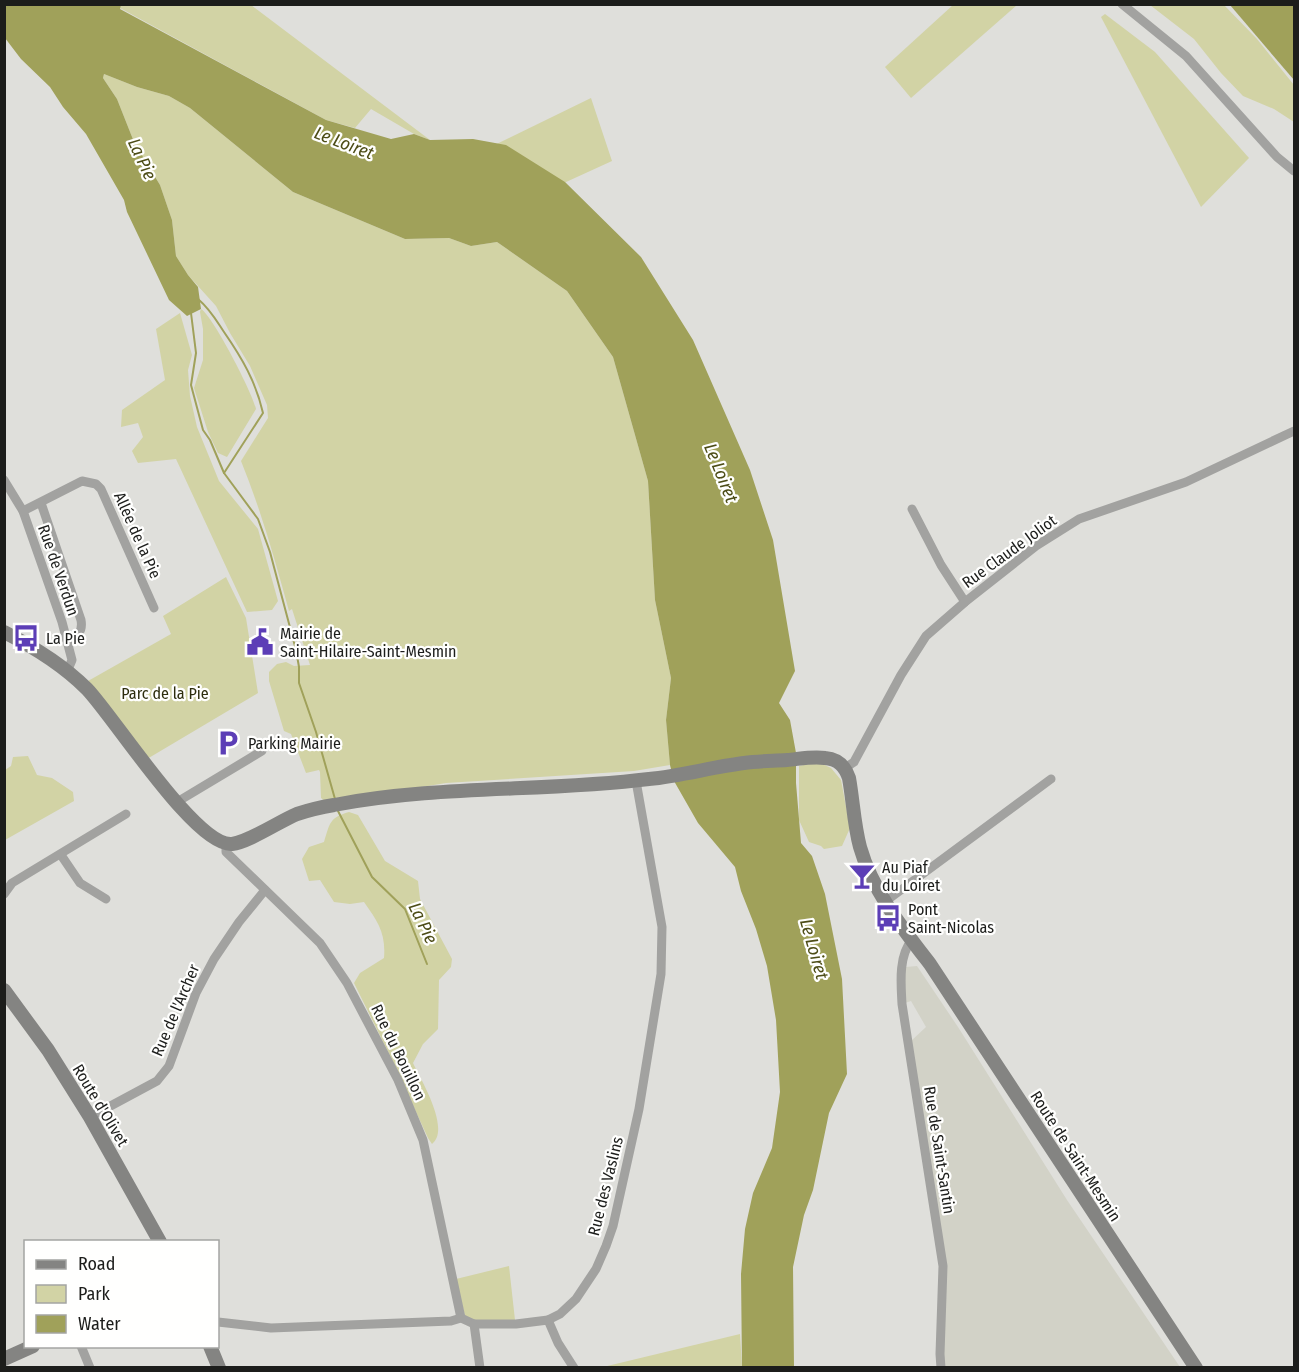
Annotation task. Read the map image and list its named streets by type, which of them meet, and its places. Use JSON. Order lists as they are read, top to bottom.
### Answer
{
  "streets": {
    "main road": ["Route d'Olivet", "Route de Saint-Mesmin"],
    "street": [
      "Allée de la Pie",
      "Rue Claude Joliot",
      "Rue de Verdun",
      "Rue de l'Archer",
      "Rue du Bouillon",
      "Rue de Saint-Santin",
      "Rue des Vaslins"
    ]
  },
  "crossings": [
    ["Allée de la Pie", "Rue de Verdun"],
    ["Rue de l'Archer", "Rue du Bouillon"],
    ["Rue de l'Archer", "Route d'Olivet"],
    ["Rue du Bouillon", "Rue des Vaslins"],
    ["Rue de Saint-Santin", "Route de Saint-Mesmin"]
  ],
  "water": ["Le Loiret", "La Pie"],
  "parks": ["Parc de la Pie"],
  "places": {
    "bus stop": ["La Pie", "Pont Saint-Nicolas"],
    "public building": ["Mairie de Saint-Hilaire-Saint-Mesmin"],
    "parking": ["Parking Mairie"],
    "bar": ["Au Piaf du Loiret"]
  },
  "legend": ["Road", "Park", "Water"]
}
